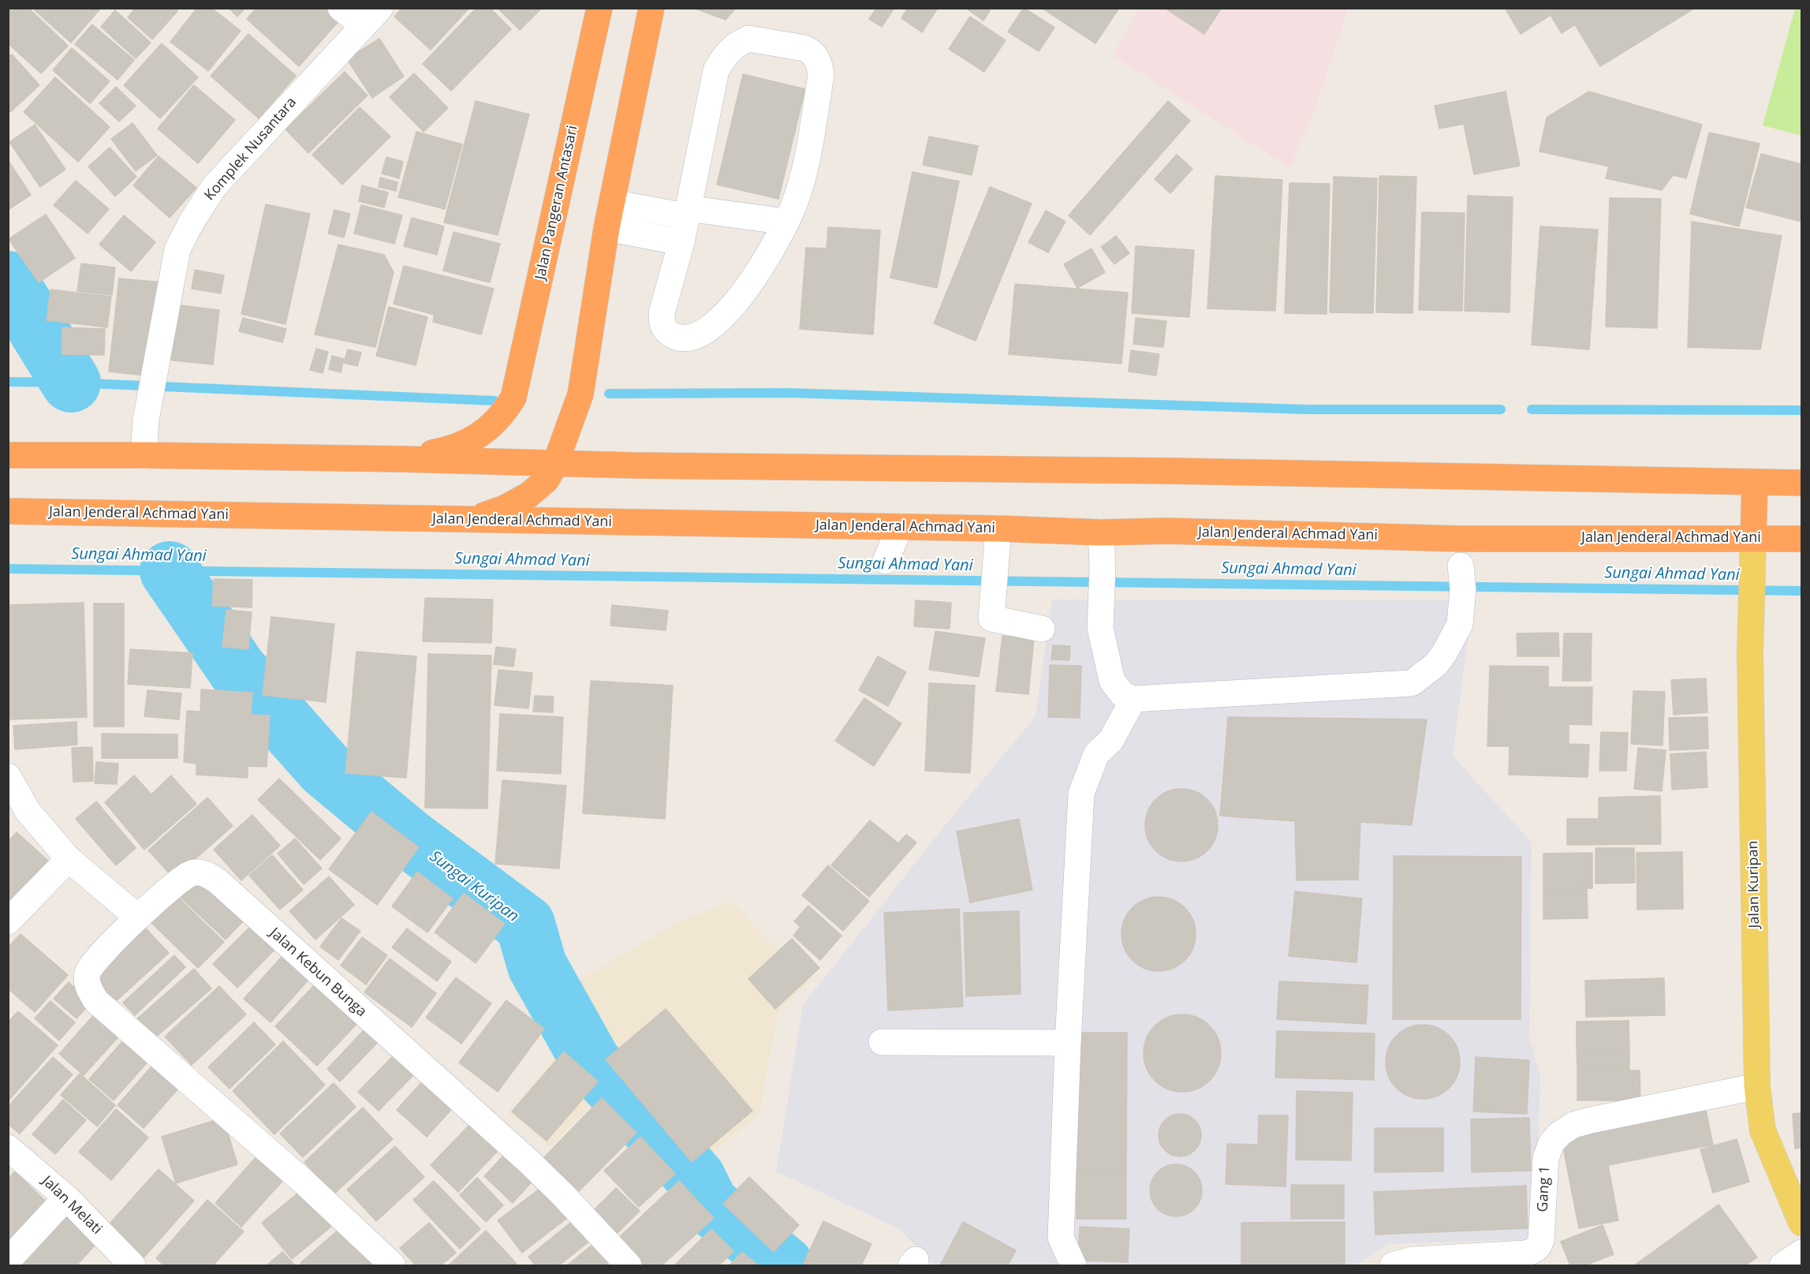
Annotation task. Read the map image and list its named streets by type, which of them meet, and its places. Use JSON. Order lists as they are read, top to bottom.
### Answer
{
  "streets": {
    "highway": ["Jalan Pangeran Antasari", "Jalan Jenderal Achmad Yani"],
    "main road": ["Jalan Kuripan"],
    "street": [
      "Komplek Nusantara",
      "Jalan Kebun Bunga",
      "Gang 1",
      "Jalan Melati"
    ]
  },
  "crossings": [
    ["Jalan Jenderal Achmad Yani", "Jalan Kuripan"],
    ["Jalan Kuripan", "Gang 1"]
  ],
  "water": ["Sungai Ahmad Yani", "Sungai Kuripan"]
}
